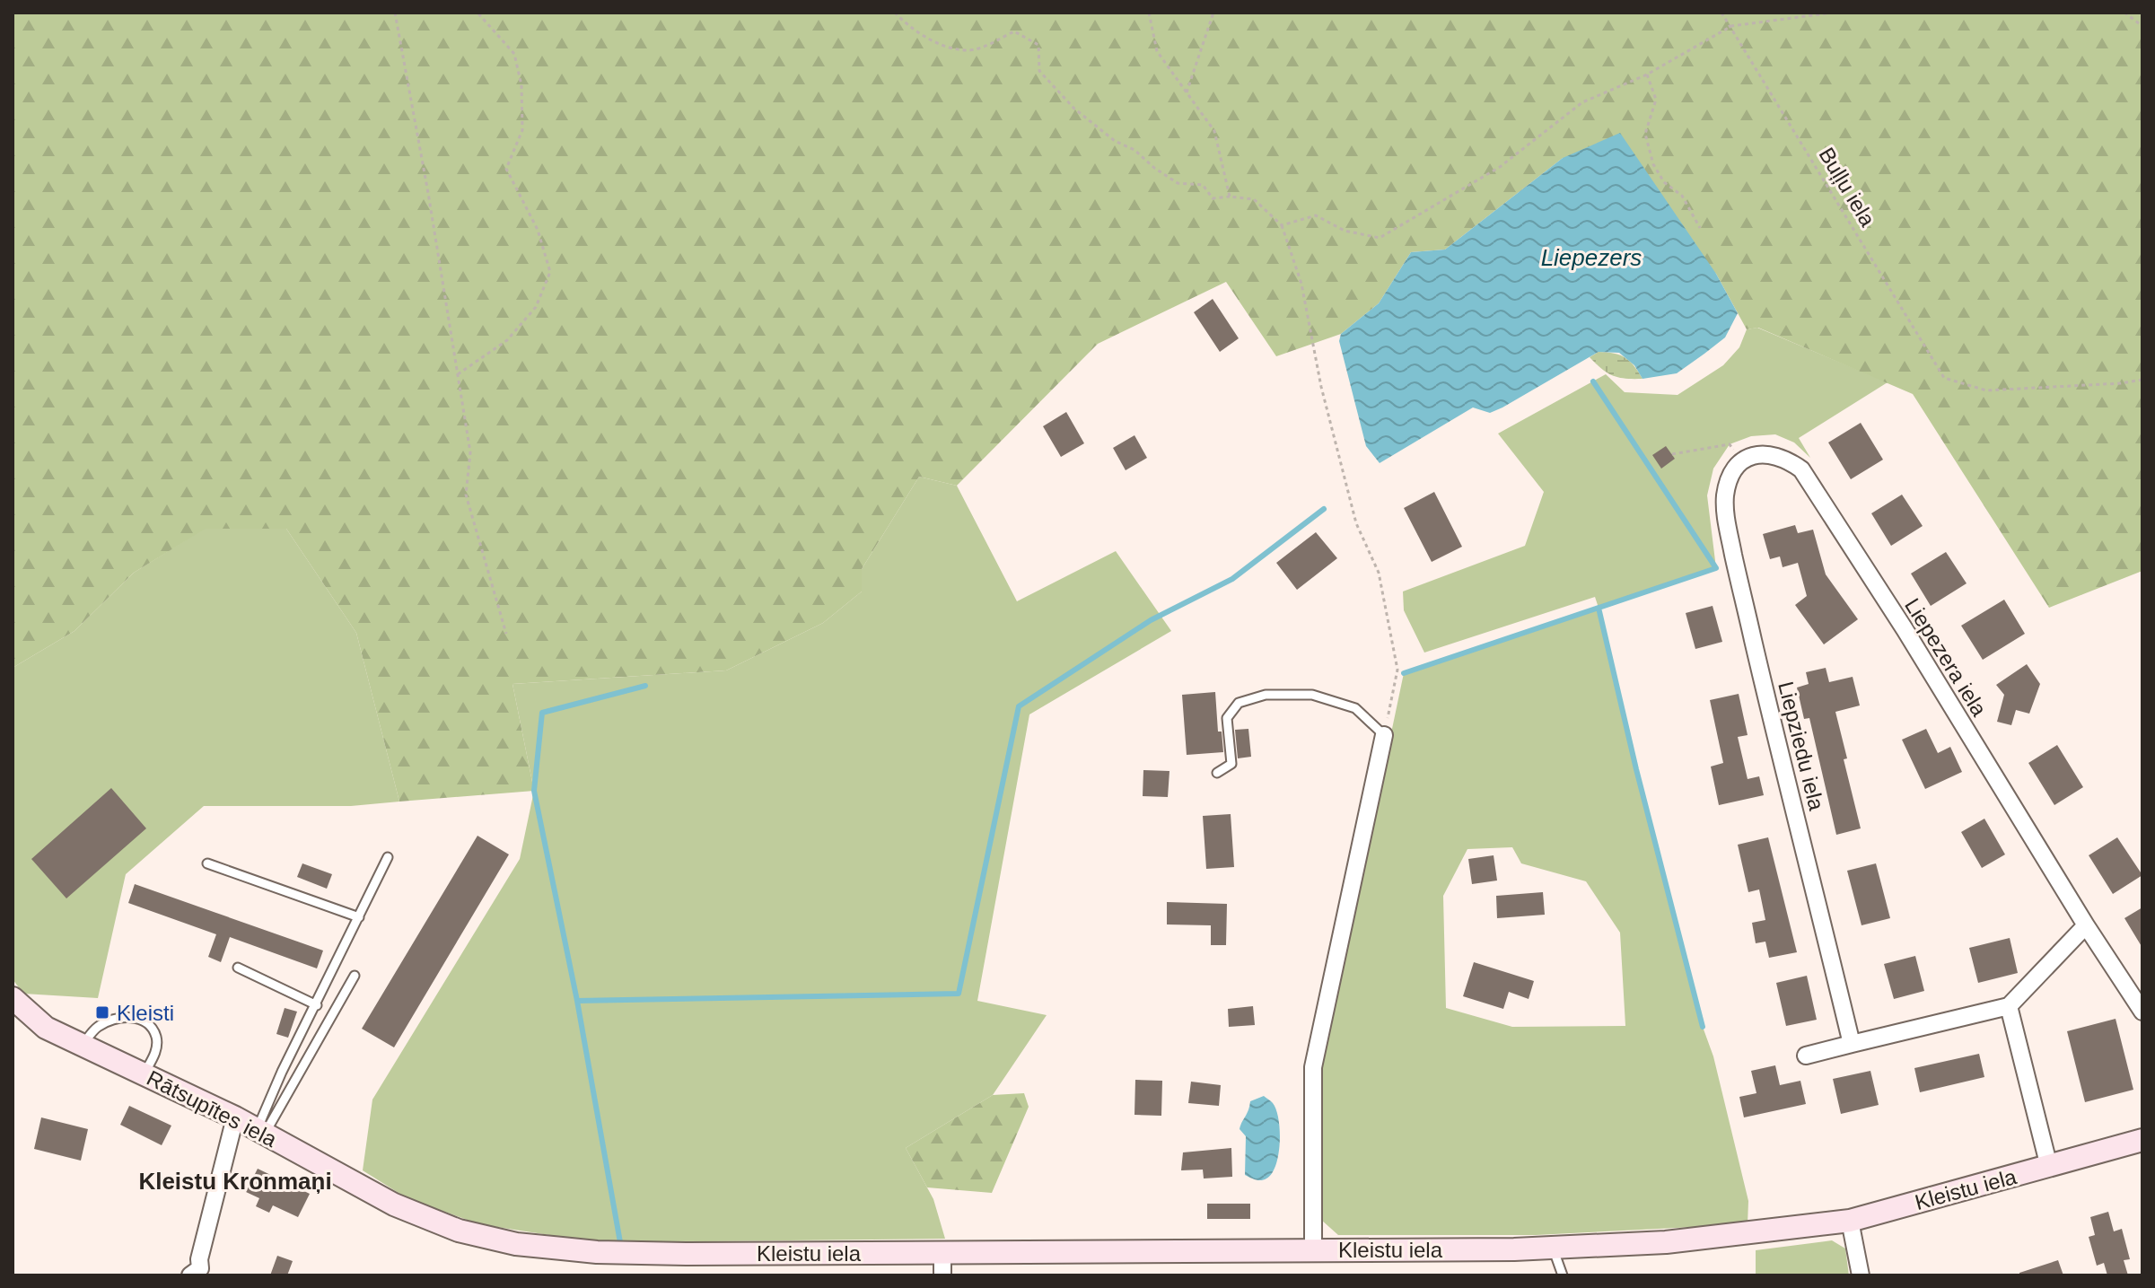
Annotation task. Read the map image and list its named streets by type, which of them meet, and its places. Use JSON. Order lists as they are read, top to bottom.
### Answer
{
  "streets": {
    "street": [
      "Liepezera iela",
      "Liepziedu iela",
      "Rātsupītes iela",
      "Kleistu iela"
    ],
    "path": ["Buļļu iela"]
  },
  "crossings": [
    ["Liepezera iela", "Liepziedu iela"],
    ["Rātsupītes iela", "Kleistu iela"]
  ],
  "districts": ["Kleistu Kronmaņi"],
  "water": ["Liepezers"],
  "places": {
    "transit": ["Kleisti"]
  }
}
